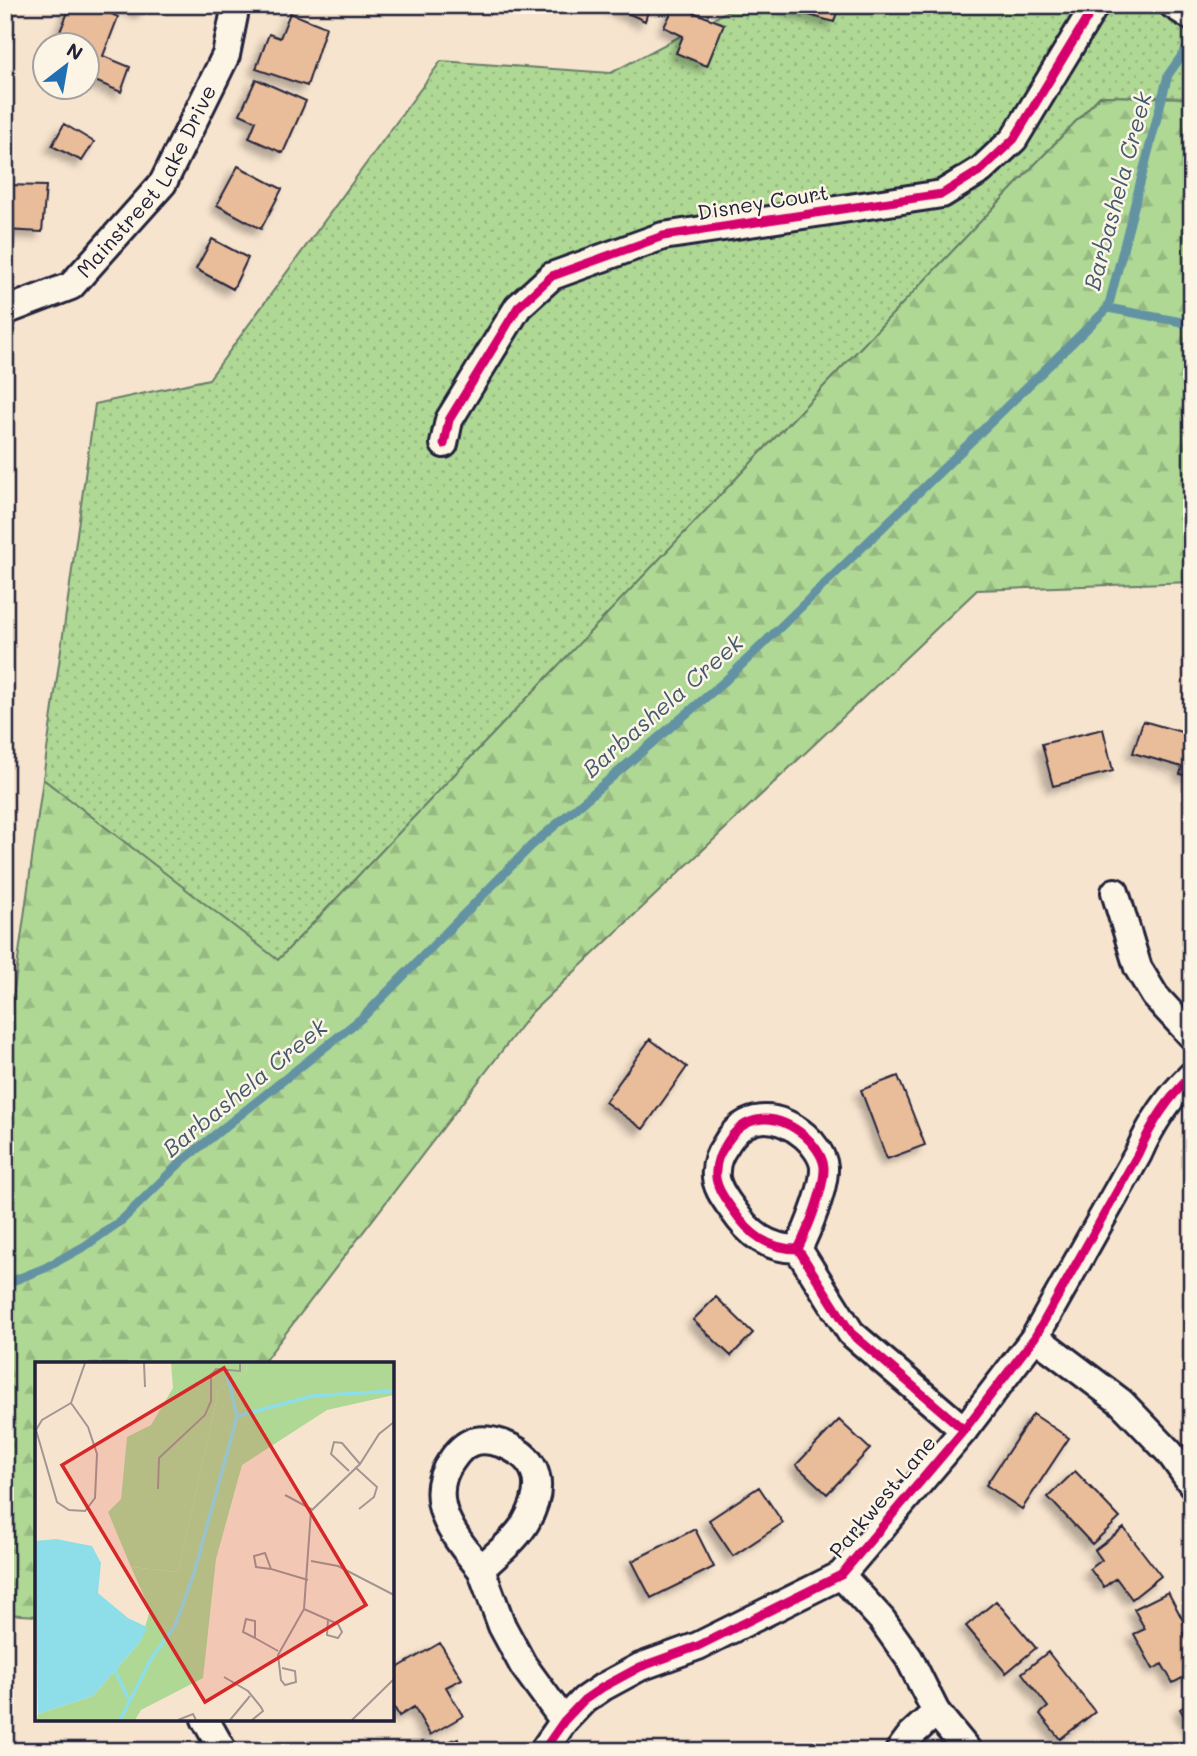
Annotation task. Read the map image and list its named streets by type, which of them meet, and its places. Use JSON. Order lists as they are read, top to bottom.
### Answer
{
  "streets": {
    "street": ["Mainstreet Lake Drive", "Disney Court", "Parkwest Lane"]
  },
  "water": ["Barbashela Creek"],
  "north": "top right"
}
